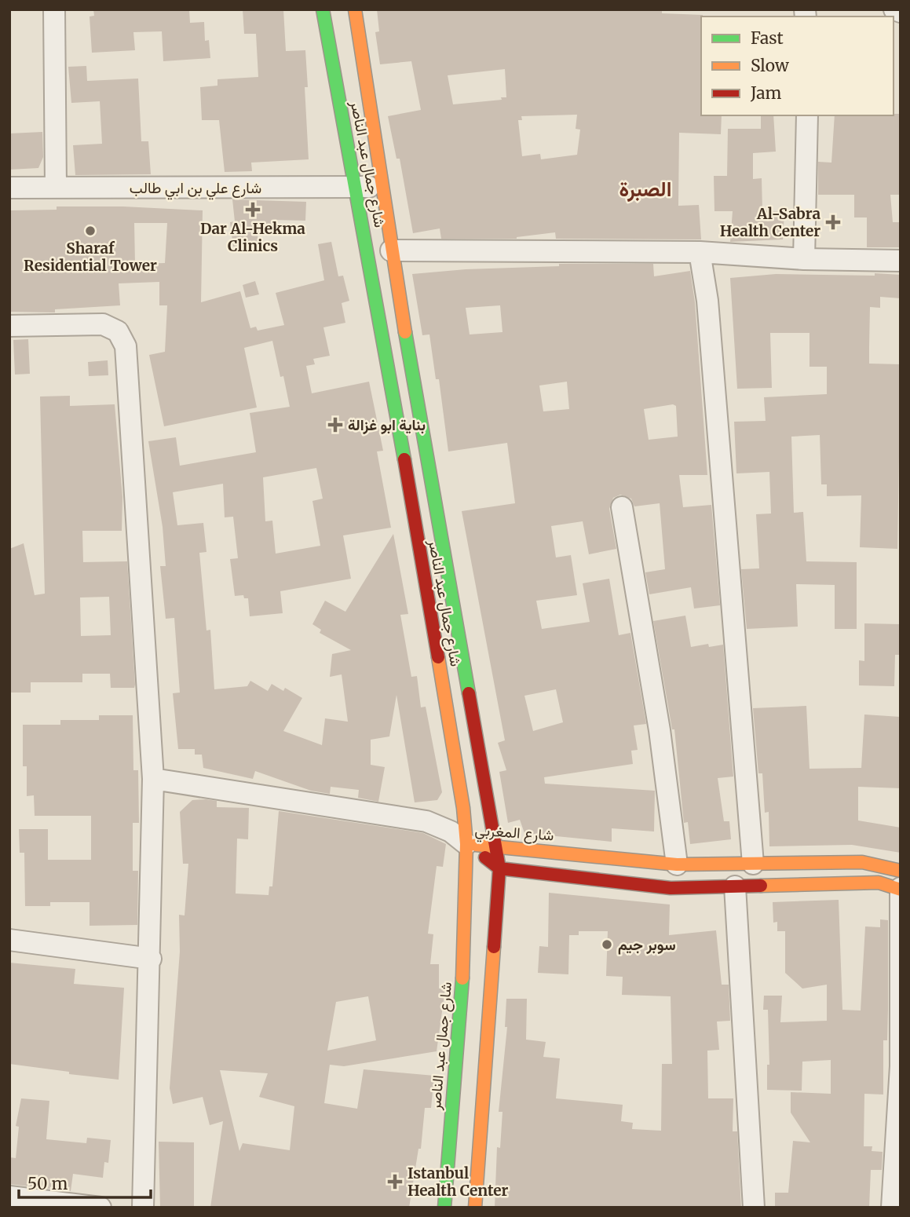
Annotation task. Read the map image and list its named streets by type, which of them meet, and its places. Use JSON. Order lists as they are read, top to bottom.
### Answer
{
  "streets": {
    "main road": ["شارع جمال عبد الناصر", "شارع المغربي"],
    "street": ["شارع علي بن ابي طالب"]
  },
  "crossings": [
    ["شارع جمال عبد الناصر", "شارع علي بن ابي طالب"],
    ["شارع جمال عبد الناصر", "شارع المغربي"]
  ],
  "districts": ["الصبرة"],
  "places": {
    "health": [
      "Dar Al-Hekma Clinics",
      "Al-Sabra Health Center",
      "بناية ابو غزالة",
      "Istanbul Health Center"
    ],
    "other": ["Sharaf Residential Tower", "سوبر جيم"]
  },
  "legend": ["Fast", "Slow", "Jam"],
  "scale_bar": "50 m"
}
